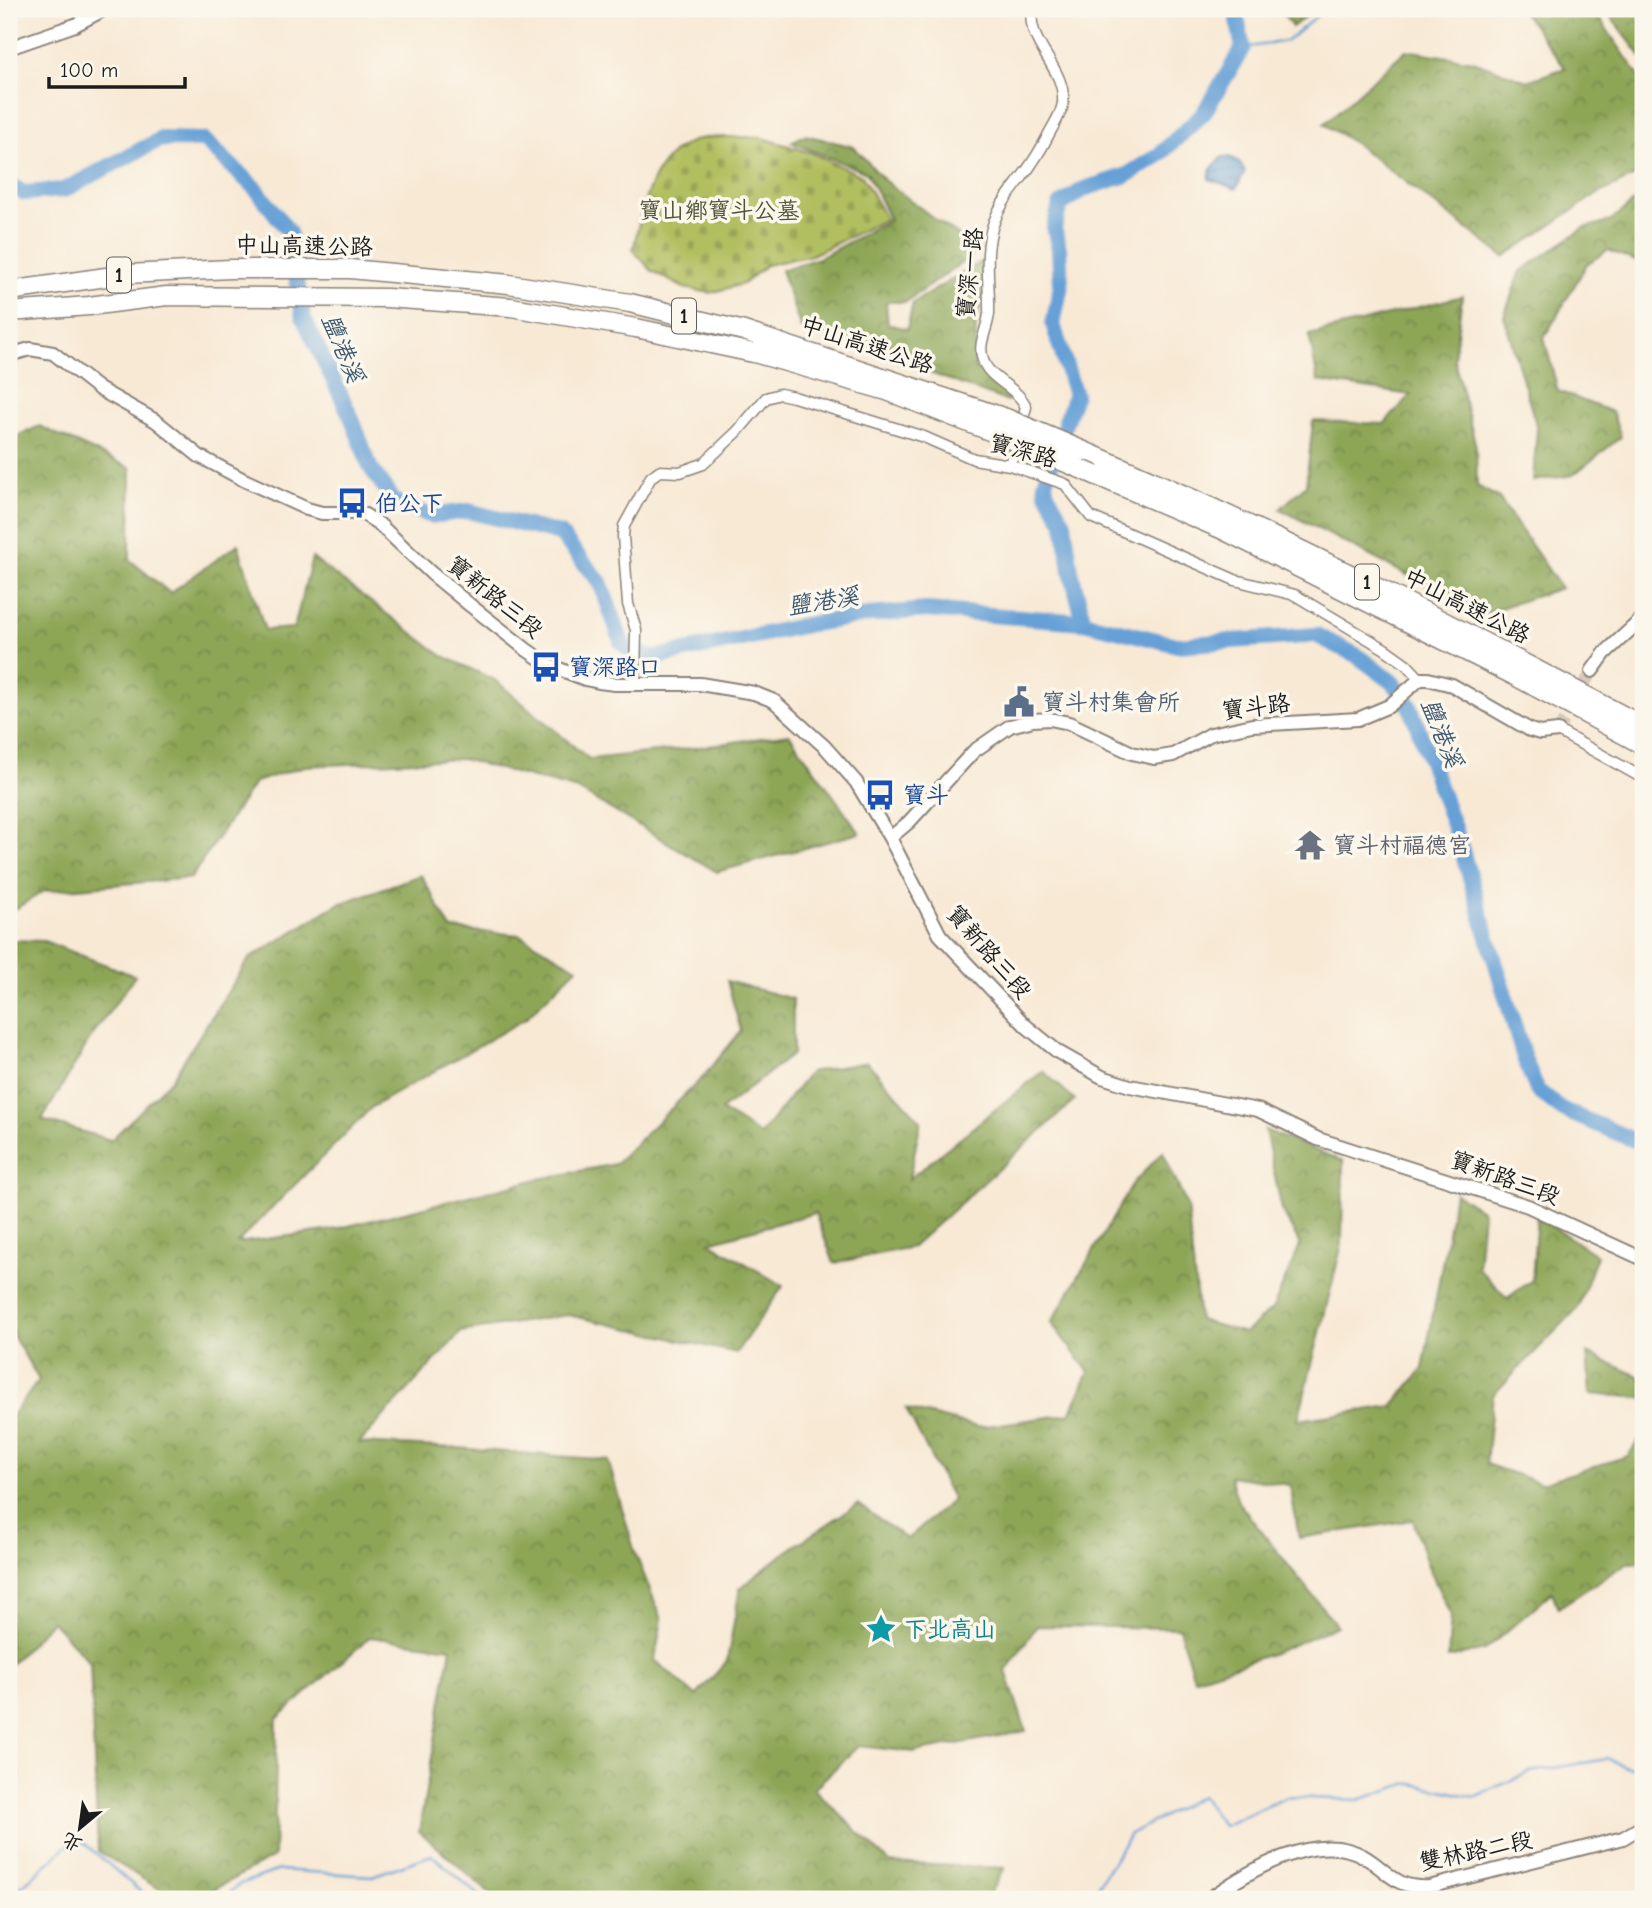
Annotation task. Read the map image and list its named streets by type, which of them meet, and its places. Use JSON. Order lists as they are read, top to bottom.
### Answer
{
  "streets": {
    "highway": ["中山高速公路", "1"],
    "street": [
      "寶深一路",
      "寶深路",
      "寶新路三段",
      "寶斗路",
      "雙林路二段"
    ]
  },
  "crossings": [
    ["寶深一路", "寶深路"],
    ["寶深路", "寶新路三段"],
    ["寶深路", "寶斗路"],
    ["寶新路三段", "寶斗路"]
  ],
  "water": ["鹽港溪"],
  "parks": ["寶山鄉寶斗公墓"],
  "places": {
    "bus stop": ["伯公下", "寶深路口", "寶斗"],
    "public building": ["寶斗村集會所"],
    "temple": ["寶斗村福德宮"],
    "place": ["下北高山"]
  },
  "scale_bar": "100 m",
  "north": "bottom left"
}
